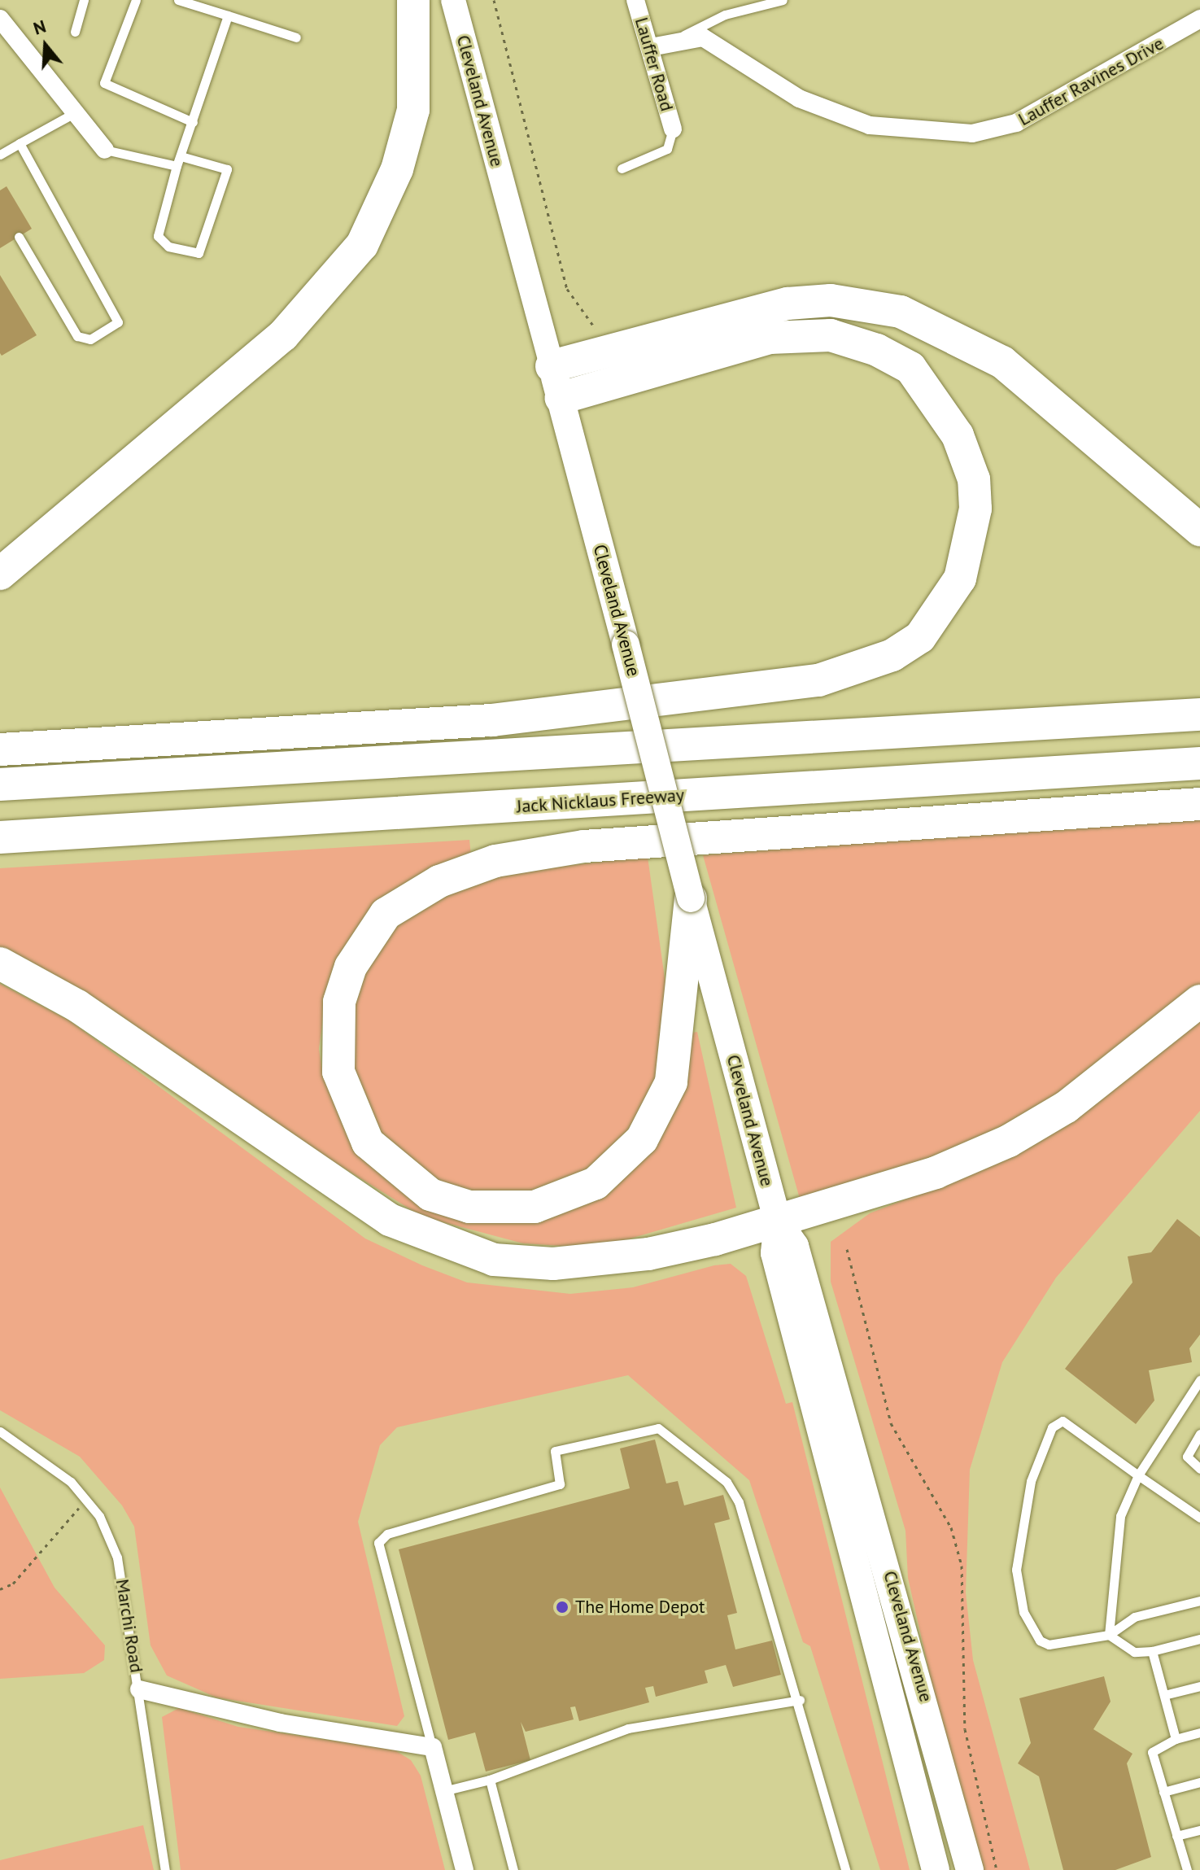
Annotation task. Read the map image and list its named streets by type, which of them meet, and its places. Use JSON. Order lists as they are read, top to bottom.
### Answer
{
  "streets": {
    "highway": ["Jack Nicklaus Freeway"],
    "main road": ["Cleveland Avenue"],
    "street": ["Lauffer Road", "Lauffer Ravines Drive"],
    "lane": ["Marchi Road"]
  },
  "places": ["The Home Depot"],
  "north": "top"
}
